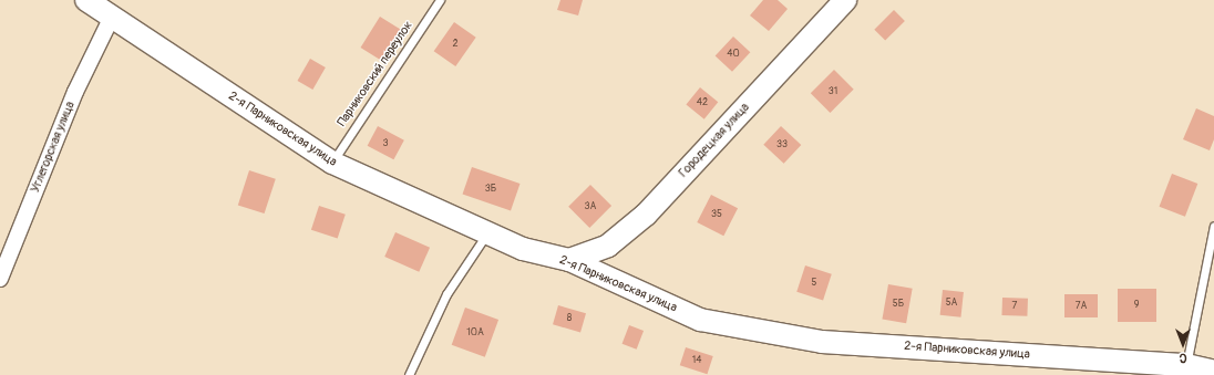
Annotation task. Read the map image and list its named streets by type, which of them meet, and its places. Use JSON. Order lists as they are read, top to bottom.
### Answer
{
  "streets": {
    "street": ["2-я Парниковская улица", "Городецкая улица", "Углегорская улица"],
    "lane": ["Парниковский переулок"]
  },
  "crossings": [
    ["Парниковский переулок", "2-я Парниковская улица"],
    ["2-я Парниковская улица", "Городецкая улица"],
    ["2-я Парниковская улица", "Углегорская улица"]
  ],
  "house_numbers": [
    "2",
    "40",
    "31",
    "42",
    "3",
    "33",
    "3Б",
    "3А",
    "35",
    "5",
    "5А",
    "5Б",
    "9",
    "7",
    "7А",
    "8",
    "10А",
    "14"
  ],
  "north": "bottom"
}
